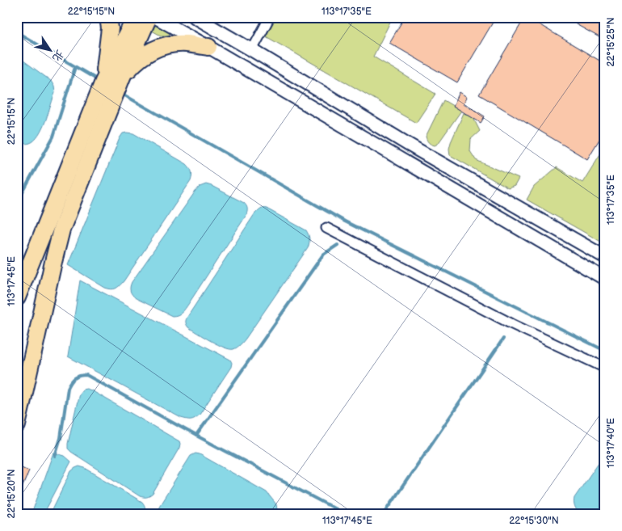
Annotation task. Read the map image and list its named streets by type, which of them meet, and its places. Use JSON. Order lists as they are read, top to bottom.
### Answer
{
  "north": "bottom right",
  "coordinates": [
    "22°15'15\"N",
    "113°17'35\"E",
    "22°15'25\"N",
    "113°17'45\"E",
    "113°17'40\"E",
    "22°15'20\"N",
    "22°15'30\"N"
  ]
}
